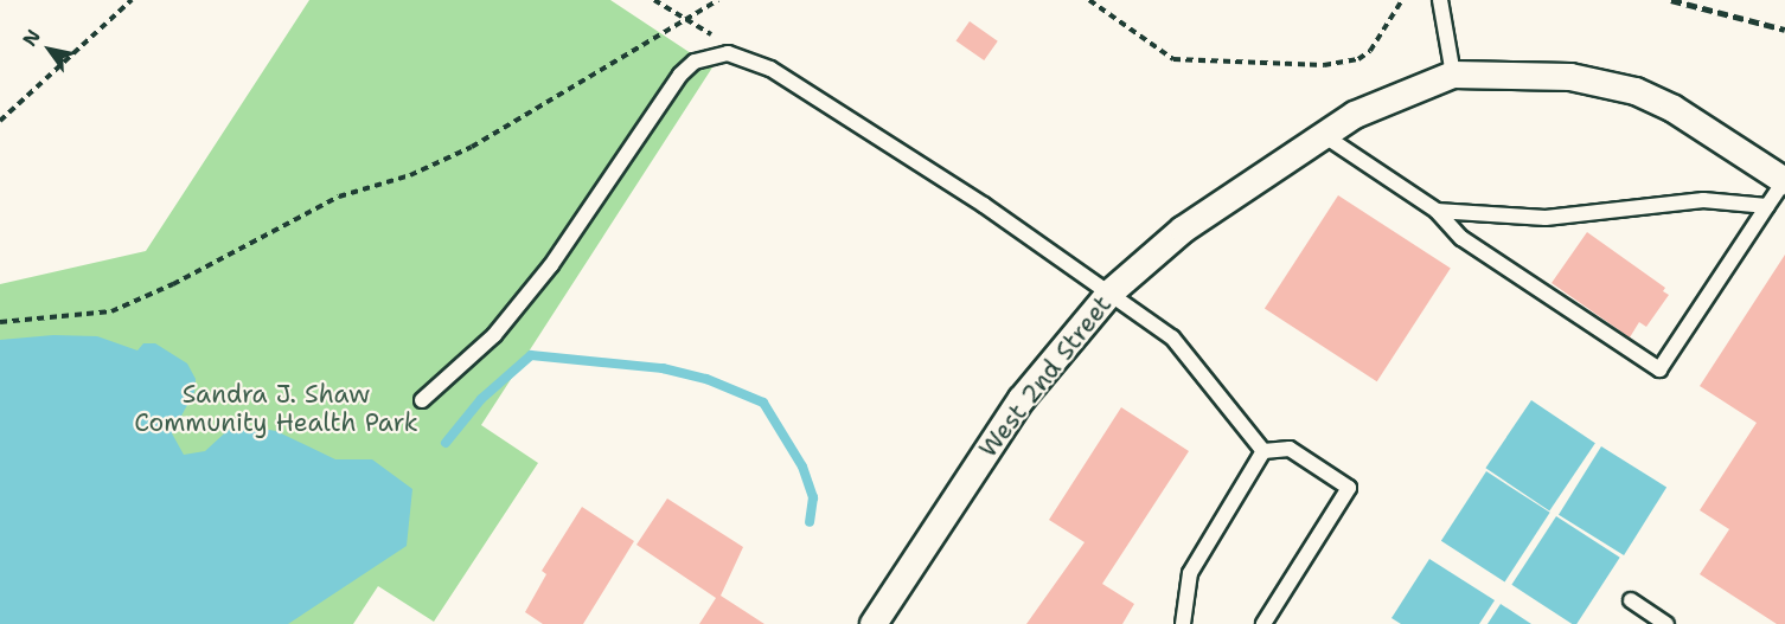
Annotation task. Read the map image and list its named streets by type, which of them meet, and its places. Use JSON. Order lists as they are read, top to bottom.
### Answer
{
  "streets": {
    "street": ["West 2nd Street"]
  },
  "parks": ["Sandra J. Shaw Community Health Park"],
  "north": "top left"
}
